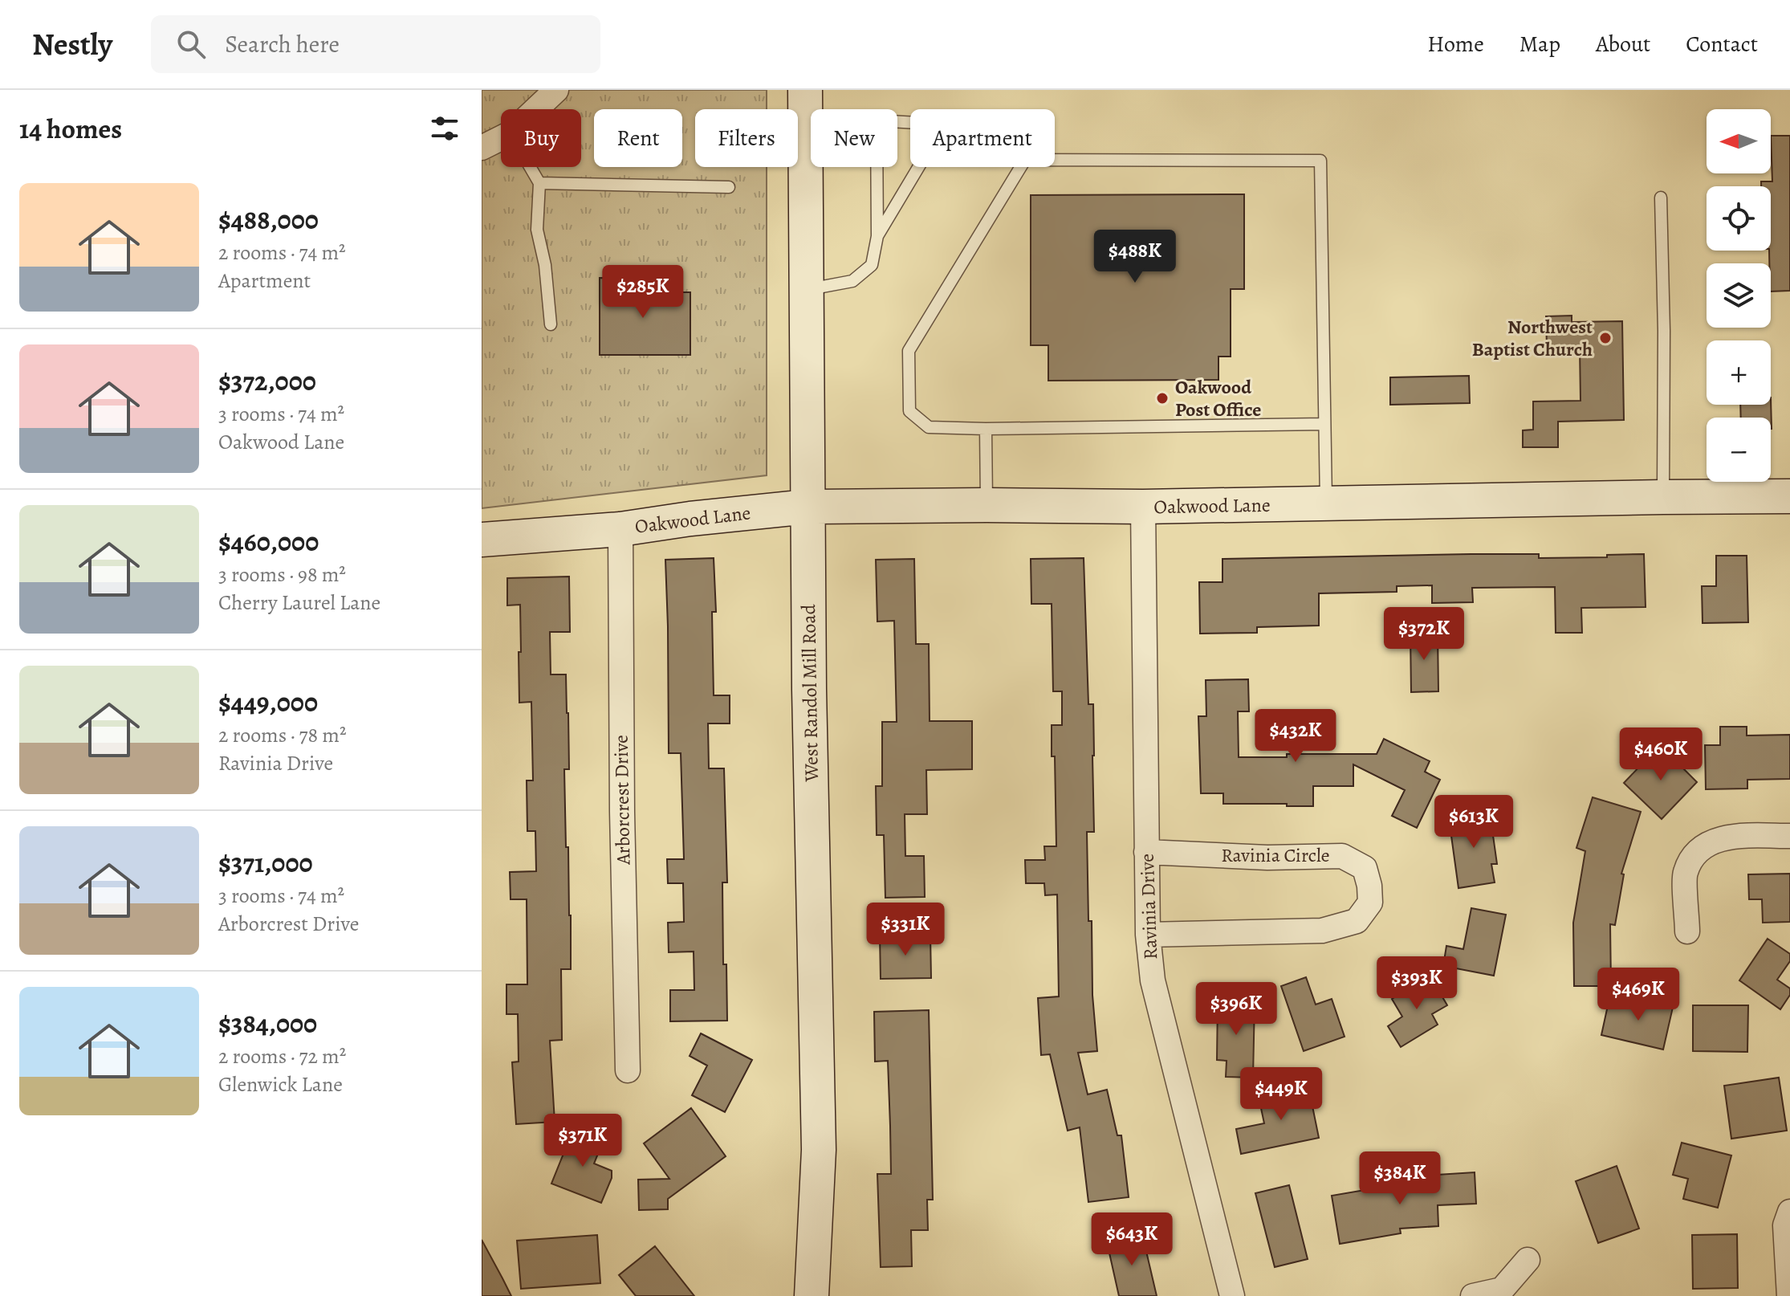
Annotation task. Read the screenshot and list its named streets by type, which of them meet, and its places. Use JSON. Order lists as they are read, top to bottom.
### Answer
{
  "streets": {
    "street": [
      "Oakwood Lane",
      "West Randol Mill Road",
      "Arborcrest Drive",
      "Ravinia Circle",
      "Ravinia Drive"
    ]
  },
  "crossings": [
    ["Oakwood Lane", "West Randol Mill Road"],
    ["Oakwood Lane", "Arborcrest Drive"],
    ["Oakwood Lane", "Ravinia Drive"],
    ["Ravinia Circle", "Ravinia Drive"]
  ],
  "places": ["Northwest Baptist Church", "Oakwood Post Office"],
  "north": "left",
  "page": {
    "header": "Nestly",
    "search": "Search here",
    "nav": [
      "Home",
      "Map",
      "About",
      "Contact"
    ],
    "heading": "14 homes",
    "map_buttons": ["+", "−"],
    "chip": [
      "Buy",
      "Rent",
      "Filters",
      "New",
      "Apartment"
    ],
    "list": [
      {
        "name": "$488,000",
        "note": "2 rooms · 74 m² · Apartment"
      },
      {
        "name": "$372,000",
        "note": "3 rooms · 74 m² · Oakwood Lane"
      },
      {
        "name": "$460,000",
        "note": "3 rooms · 98 m² · Cherry Laurel Lane"
      },
      {
        "name": "$449,000",
        "note": "2 rooms · 78 m² · Ravinia Drive"
      },
      {
        "name": "$371,000",
        "note": "3 rooms · 74 m² · Arborcrest Drive"
      },
      {
        "name": "$384,000",
        "note": "2 rooms · 72 m² · Glenwick Lane"
      }
    ],
    "price": [
      "$488K",
      "$285K",
      "$372K",
      "$432K",
      "$460K",
      "$613K",
      "$331K",
      "$393K",
      "$469K",
      "$396K",
      "$449K",
      "$371K",
      "$384K",
      "$643K"
    ]
  }
}
